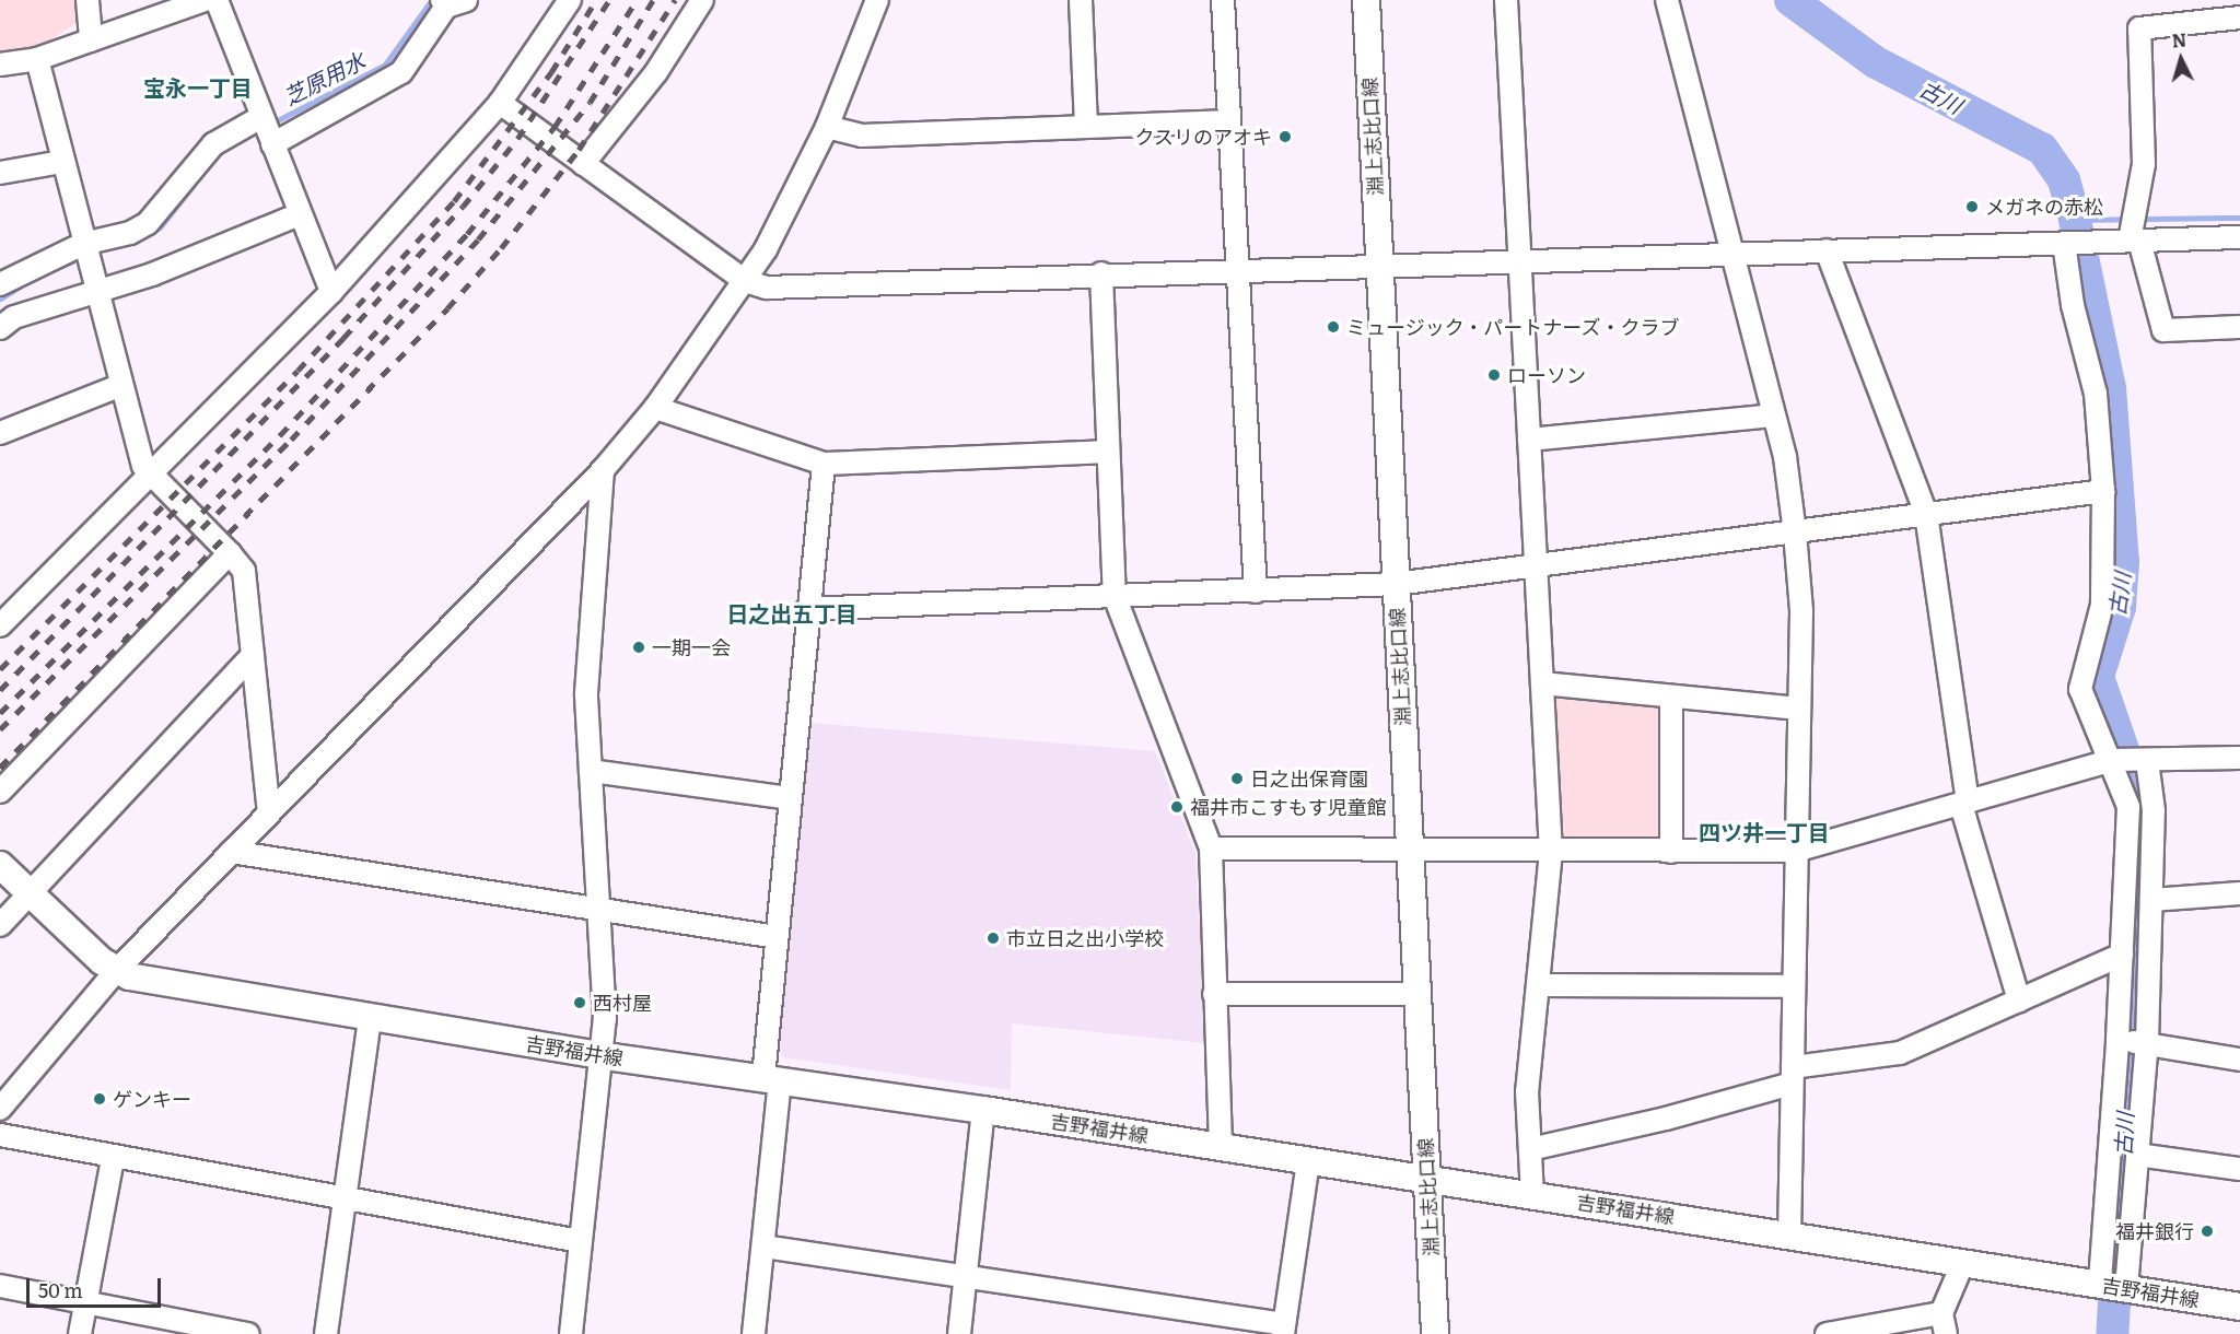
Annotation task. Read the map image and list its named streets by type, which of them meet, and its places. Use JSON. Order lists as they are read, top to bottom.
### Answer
{
  "streets": {
    "main road": ["淵上志比口線", "吉野福井線"]
  },
  "crossings": [
    ["淵上志比口線", "吉野福井線"]
  ],
  "districts": ["宝永一丁目", "日之出五丁目", "四ツ井一丁目"],
  "water": ["芝原用水", "古川"],
  "places": [
    "クスリのアオキ",
    "メガネの赤松",
    "ミュージック・パートナーズ・クラブ",
    "ローソン",
    "一期一会",
    "日之出保育園",
    "福井市こすもす児童館",
    "市立日之出小学校",
    "西村屋",
    "ゲンキー",
    "福井銀行"
  ],
  "scale_bar": "50 m",
  "north": "top"
}
